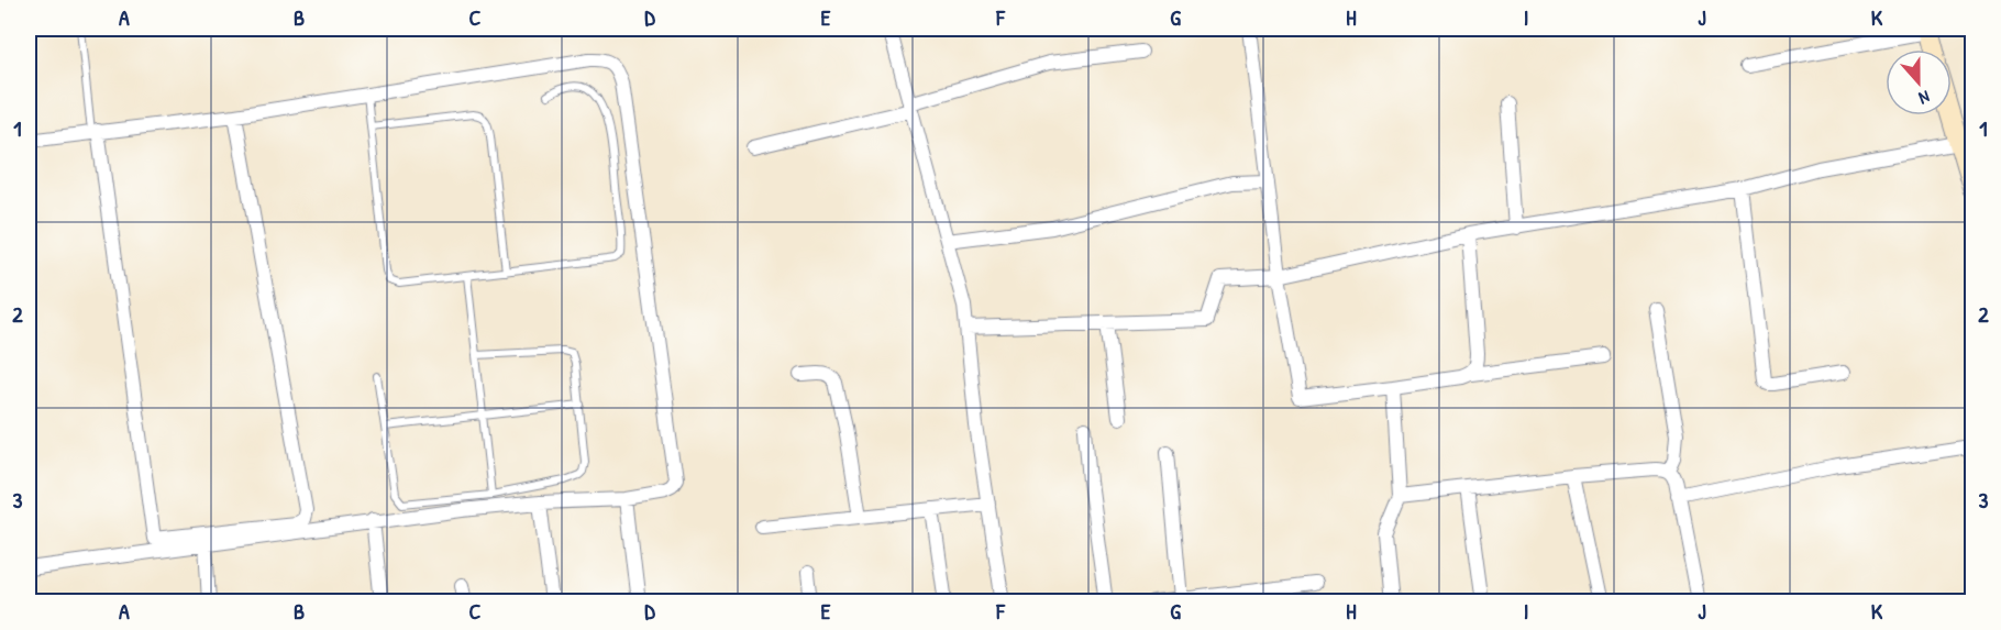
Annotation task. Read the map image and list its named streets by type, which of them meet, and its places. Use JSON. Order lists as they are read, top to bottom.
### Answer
{
  "north": "bottom",
  "grid": {
    "columns": [
      "A",
      "B",
      "C",
      "D",
      "E",
      "F",
      "G",
      "H",
      "I",
      "J",
      "K"
    ],
    "rows": ["1", "2", "3"]
  }
}
